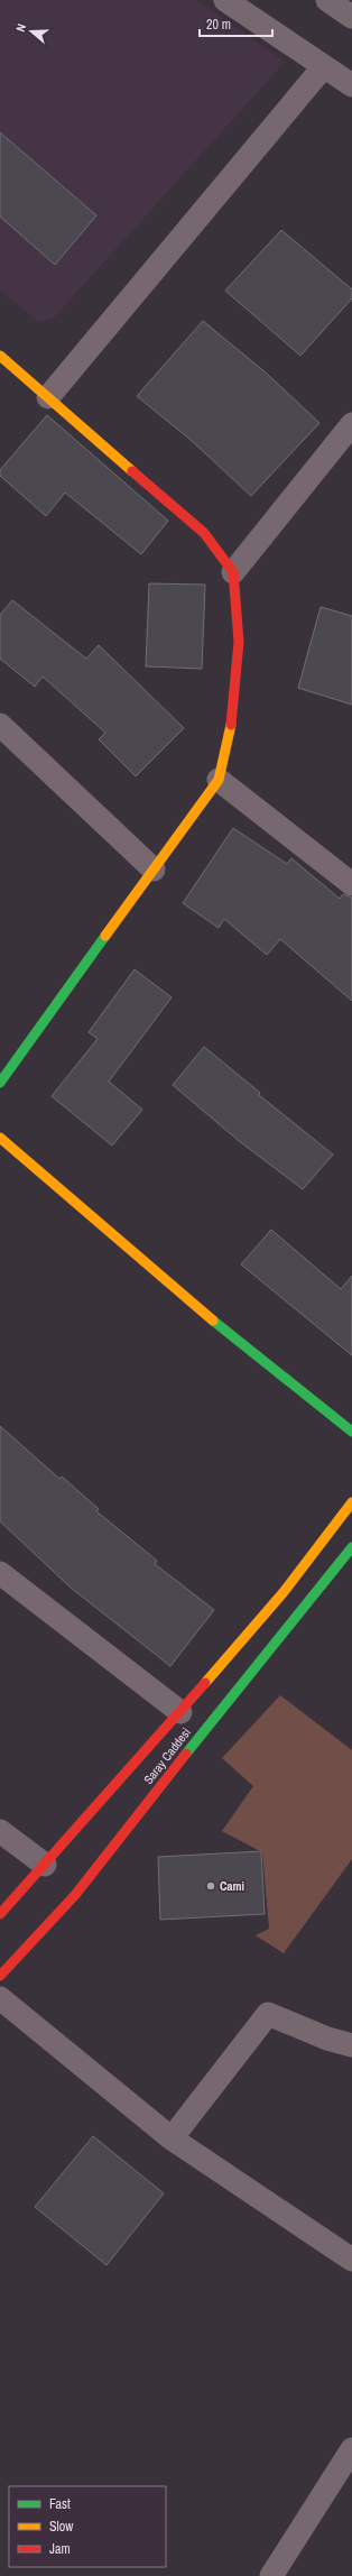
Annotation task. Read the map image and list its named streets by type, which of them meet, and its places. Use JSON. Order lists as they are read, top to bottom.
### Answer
{
  "streets": {
    "street": ["Saray Caddesi"]
  },
  "places": ["Cami"],
  "legend": ["Fast", "Slow", "Jam"],
  "scale_bar": "20 m",
  "north": "left"
}
